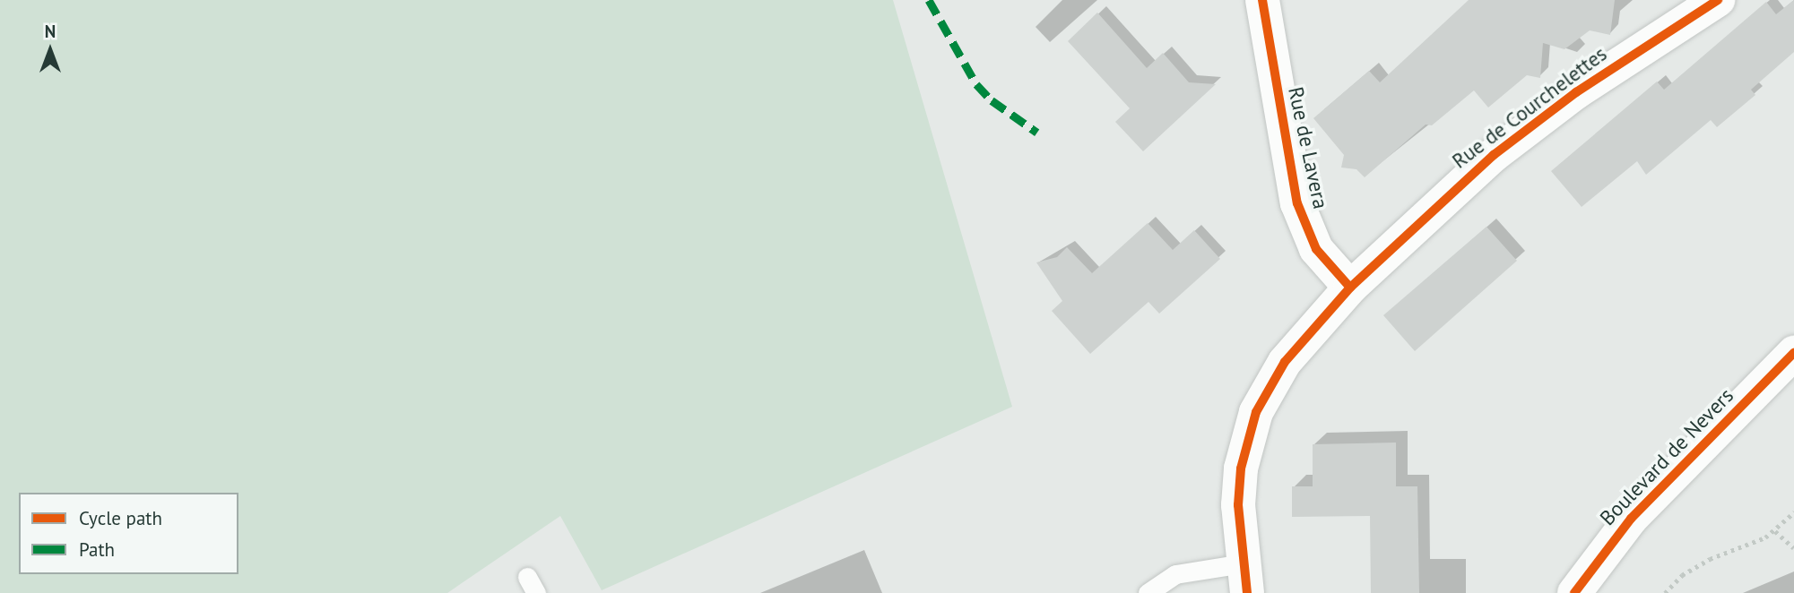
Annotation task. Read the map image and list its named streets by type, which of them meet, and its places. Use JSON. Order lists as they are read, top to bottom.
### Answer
{
  "streets": {
    "street": ["Rue de Courchelettes", "Rue de Lavera", "Boulevard de Nevers"]
  },
  "crossings": [
    ["Rue de Courchelettes", "Rue de Lavera"]
  ],
  "legend": ["Cycle path", "Path"],
  "north": "top"
}
